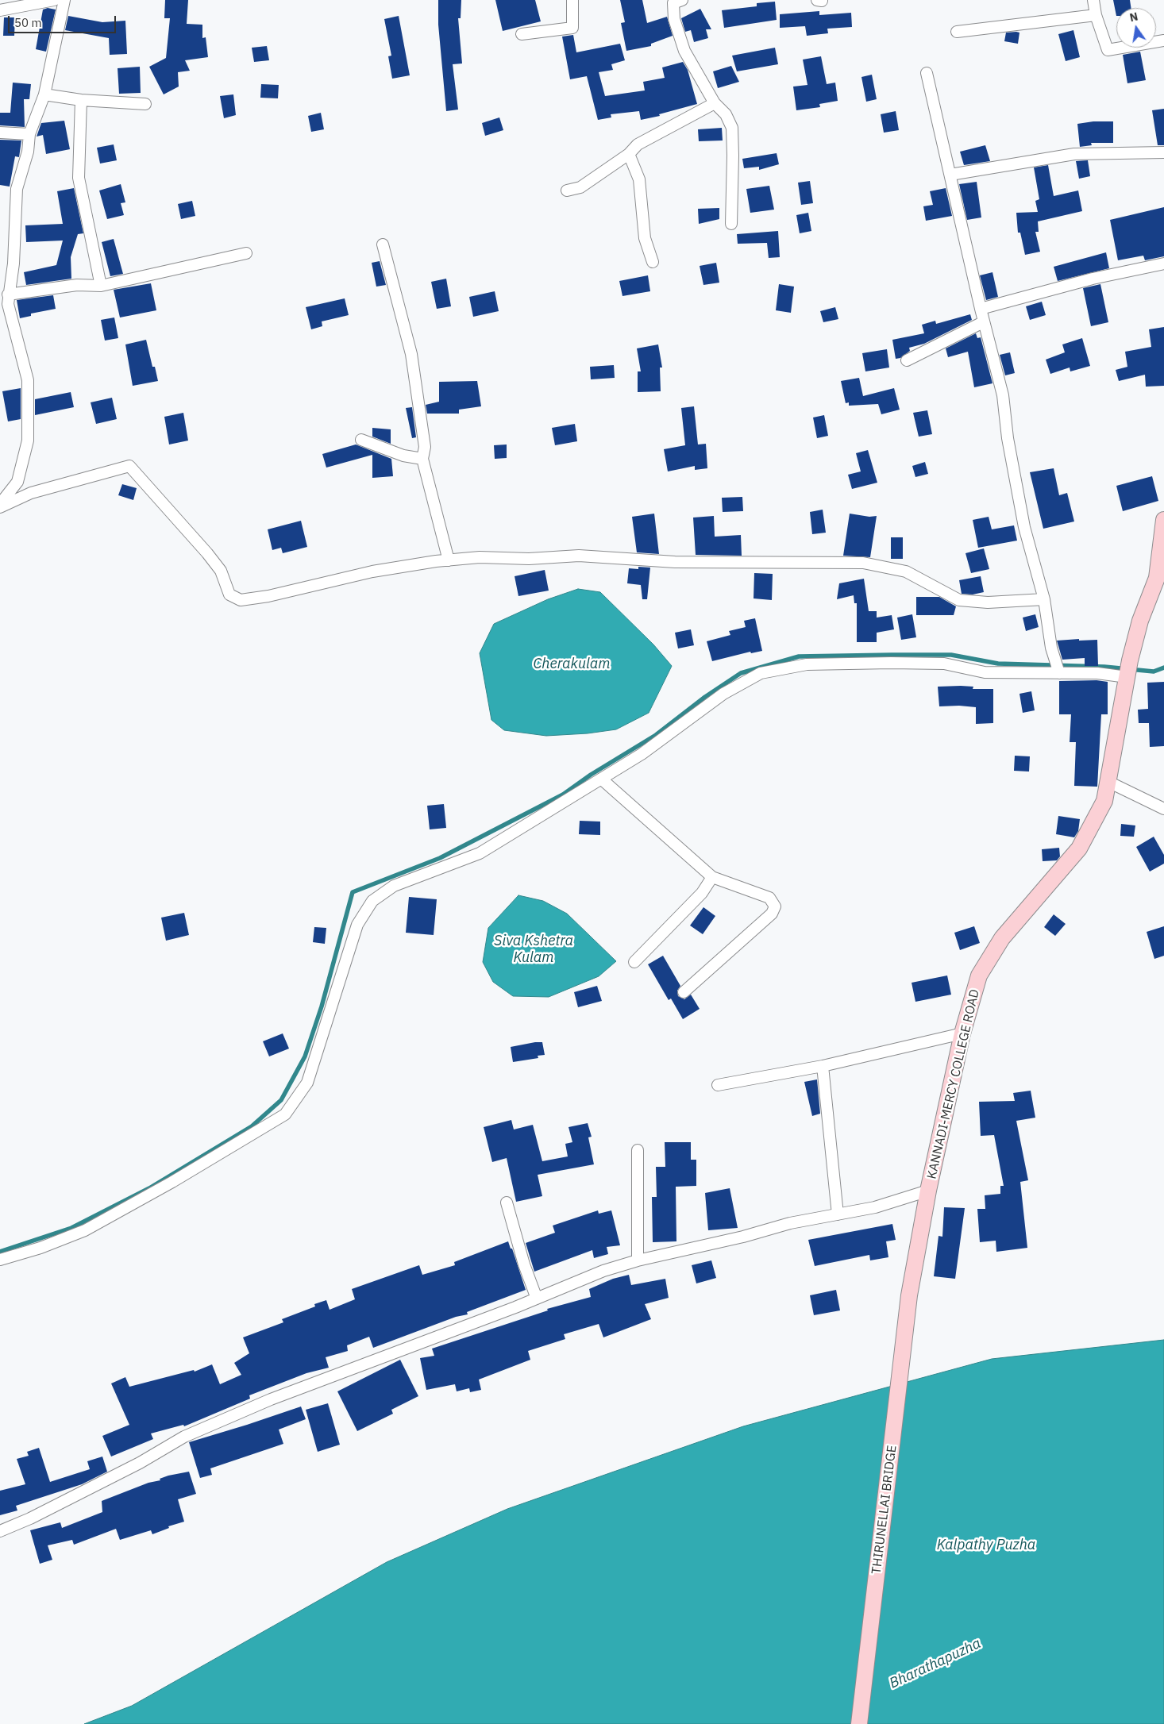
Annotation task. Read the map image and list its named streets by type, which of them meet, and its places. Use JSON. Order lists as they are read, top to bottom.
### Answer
{
  "streets": {
    "main road": ["KANNADI-MERCY COLLEGE ROAD", "THIRUNELLAI BRIDGE"]
  },
  "crossings": [
    ["KANNADI-MERCY COLLEGE ROAD", "THIRUNELLAI BRIDGE"]
  ],
  "water": [
    "Cherakulam",
    "Siva Kshetra Kulam",
    "Kalpathy Puzha",
    "Bharathapuzha"
  ],
  "scale_bar": "50 m",
  "north": "top"
}
